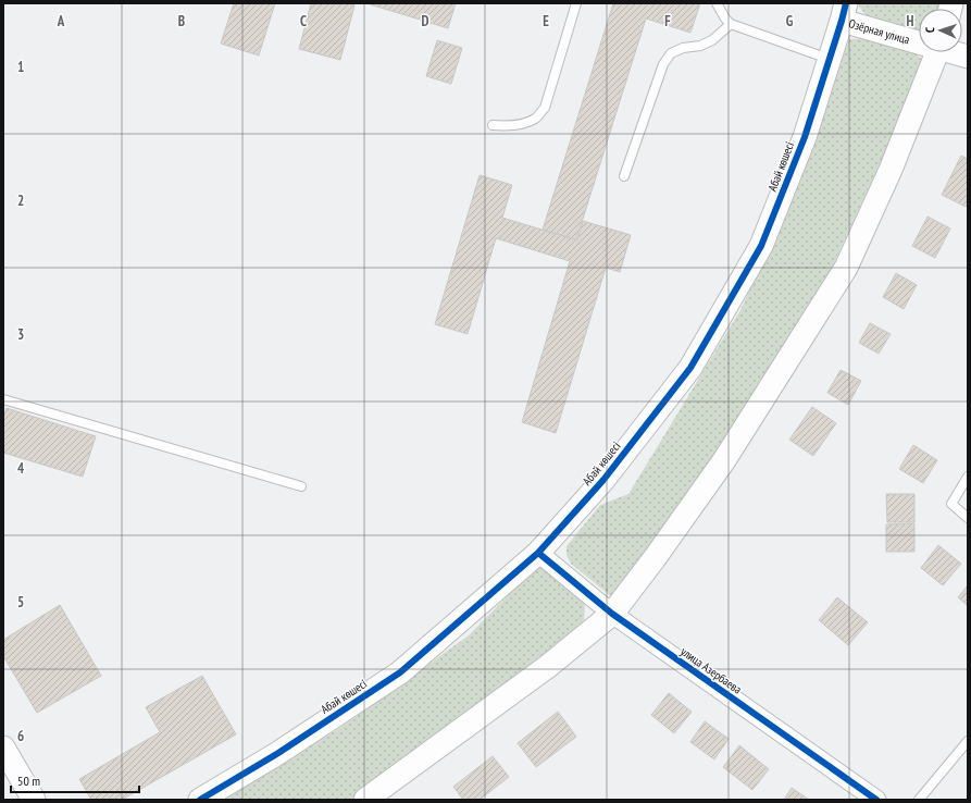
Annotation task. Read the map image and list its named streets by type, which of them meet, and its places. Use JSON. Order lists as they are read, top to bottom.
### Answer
{
  "streets": {
    "street": ["Озёрная улица", "Абай көшесі", "улица Азербаева"]
  },
  "crossings": [
    ["Озёрная улица", "Абай көшесі"],
    ["Абай көшесі", "улица Азербаева"]
  ],
  "scale_bar": "50 m",
  "north": "left",
  "grid": {
    "columns": [
      "A",
      "B",
      "C",
      "D",
      "E",
      "F",
      "G",
      "H"
    ],
    "rows": [
      "1",
      "2",
      "3",
      "4",
      "5",
      "6"
    ]
  }
}
